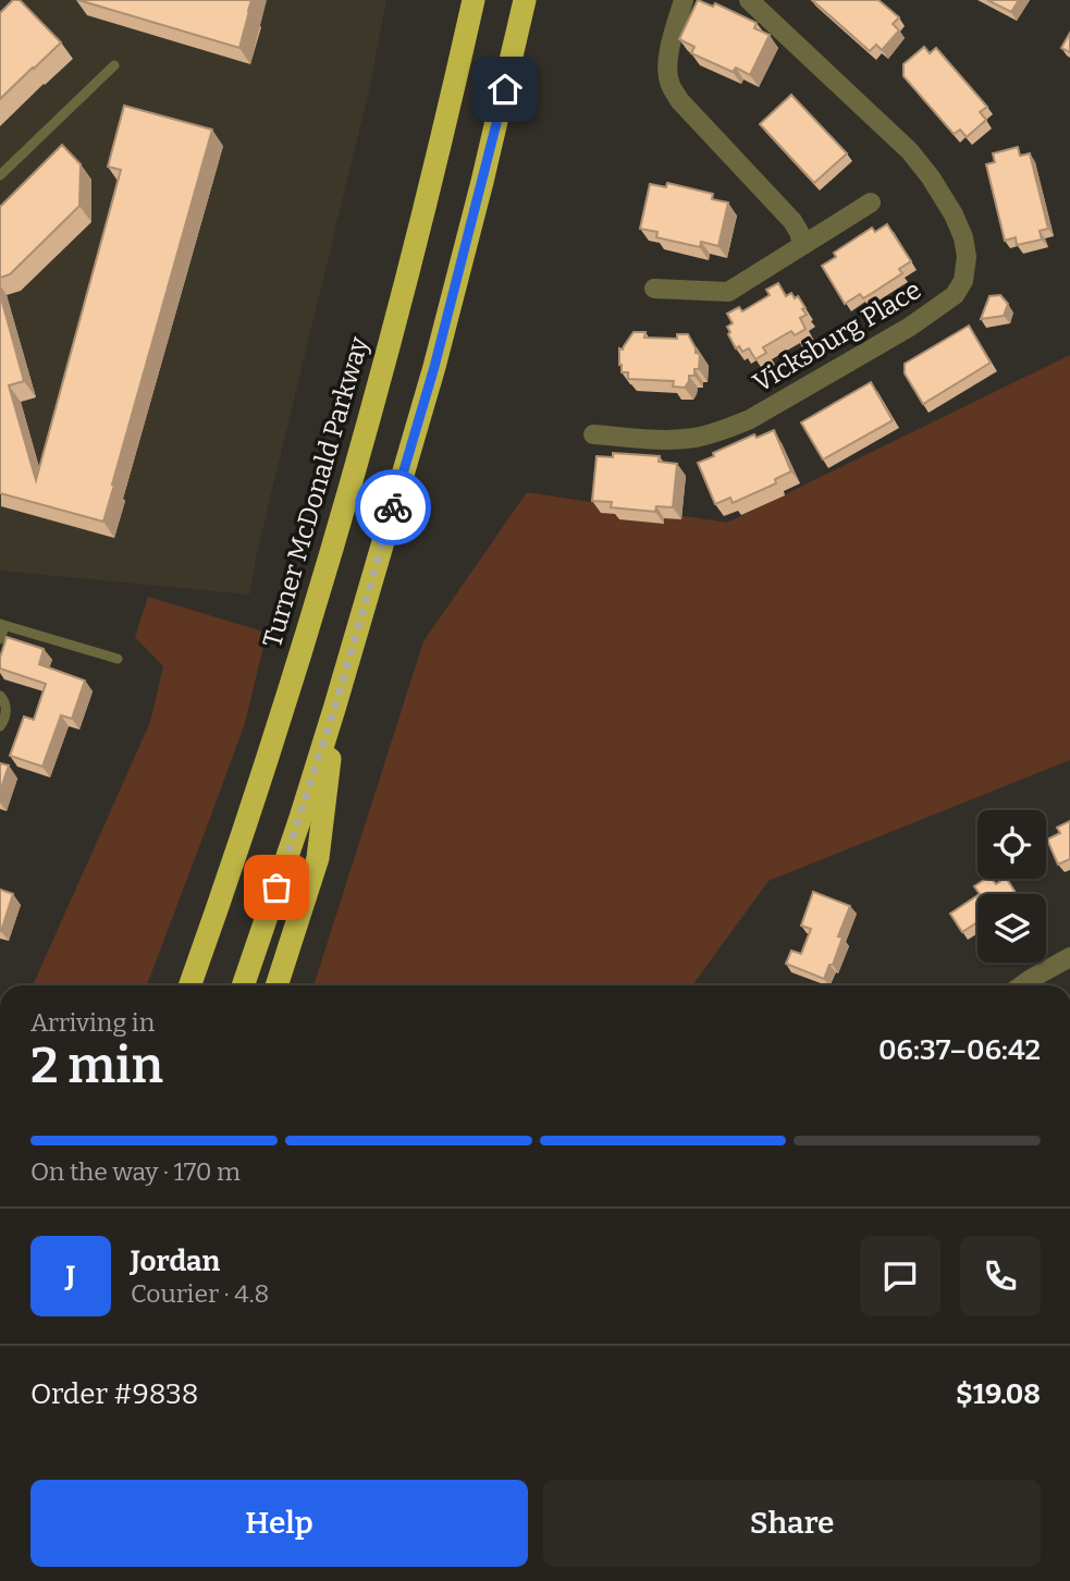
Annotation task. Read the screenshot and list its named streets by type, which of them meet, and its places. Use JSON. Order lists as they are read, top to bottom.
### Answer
{
  "streets": {
    "highway": ["Turner McDonald Parkway"],
    "street": ["Vicksburg Place"]
  },
  "page": {
    "heading": ["2 min", "Arriving in", "06:37–06:42"],
    "panel": [
      "Jordan",
      "Courier · 4.8",
      "Order #9838",
      "$19.08"
    ],
    "bar": "On the way · 170 m",
    "round": "J",
    "buttons": ["Help", "Share"]
  }
}
